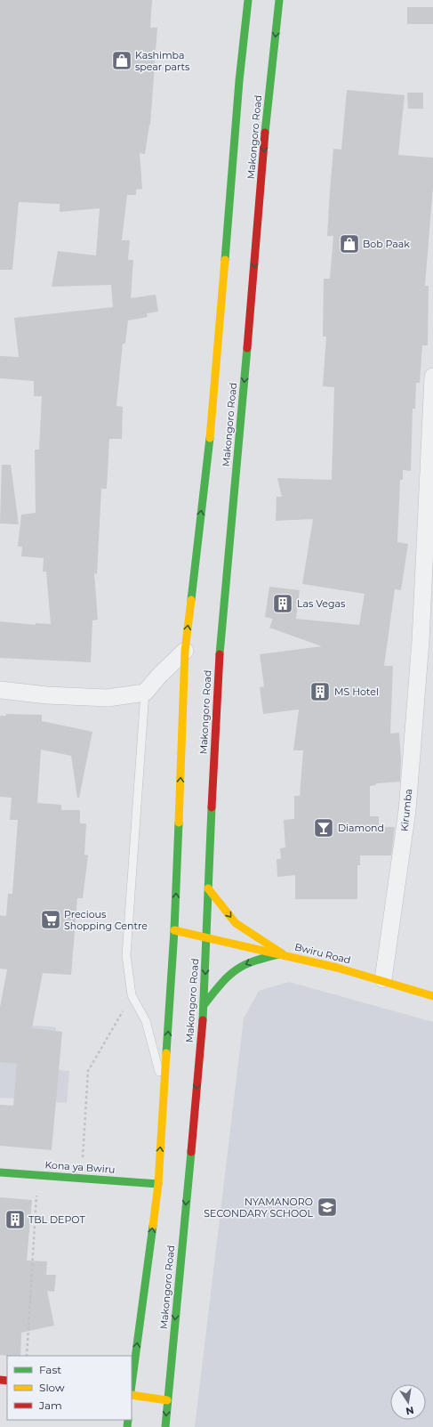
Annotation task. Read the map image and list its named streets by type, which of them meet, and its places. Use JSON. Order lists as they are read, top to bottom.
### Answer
{
  "streets": {
    "main road": ["Makongoro Road", "Bwiru Road", "Kona ya Bwiru"],
    "street": ["Kirumba"]
  },
  "crossings": [
    ["Makongoro Road", "Bwiru Road"],
    ["Makongoro Road", "Kona ya Bwiru"],
    ["Kirumba", "Bwiru Road"]
  ],
  "places": {
    "shop": ["Kashimba spear parts", "Bob Paak"],
    "building": ["Las Vegas", "MS Hotel", "TBL DEPOT"],
    "bar": ["Diamond"],
    "supermarket": ["Precious Shopping Centre"],
    "school or university": ["NYAMANORO SECONDARY SCHOOL"]
  },
  "legend": ["Fast", "Slow", "Jam"],
  "north": "bottom"
}
